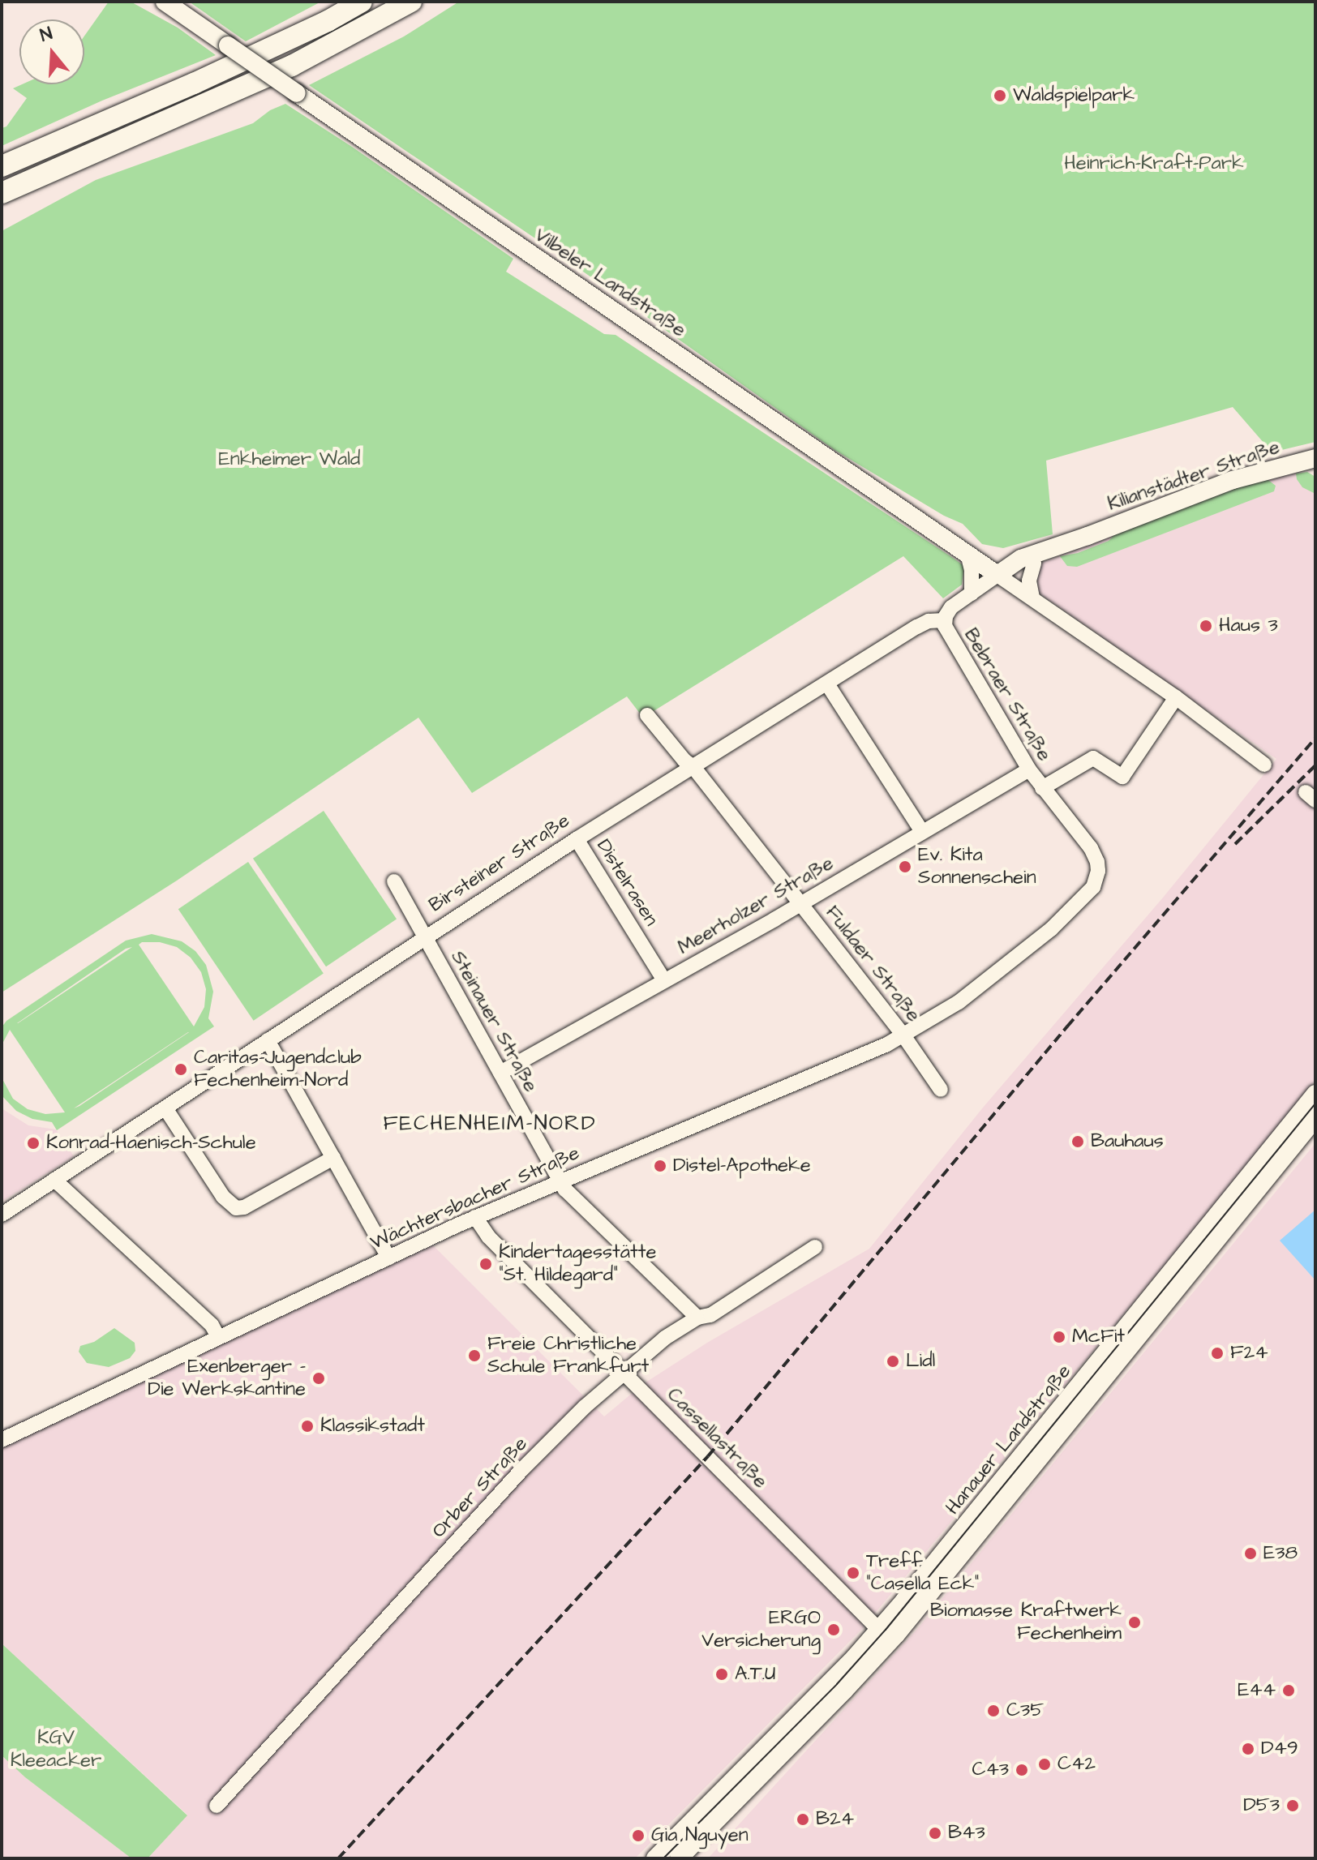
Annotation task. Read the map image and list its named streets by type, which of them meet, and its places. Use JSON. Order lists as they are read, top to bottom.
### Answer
{
  "streets": {
    "main road": [
      "Vilbeler Landstraße",
      "Kilianstädter Straße",
      "Birsteiner Straße",
      "Hanauer Landstraße"
    ],
    "street": [
      "Bebraer Straße",
      "Distelrasen",
      "Meerholzer Straße",
      "Fuldaer Straße",
      "Steinauer Straße",
      "Wächtersbacher Straße",
      "Cassellastraße",
      "Orber Straße"
    ]
  },
  "crossings": [
    ["Vilbeler Landstraße", "Bebraer Straße"],
    ["Vilbeler Landstraße", "Birsteiner Straße"],
    ["Kilianstädter Straße", "Birsteiner Straße"],
    ["Bebraer Straße", "Birsteiner Straße"],
    ["Bebraer Straße", "Meerholzer Straße"],
    ["Bebraer Straße", "Wächtersbacher Straße"],
    ["Birsteiner Straße", "Distelrasen"],
    ["Birsteiner Straße", "Fuldaer Straße"],
    ["Birsteiner Straße", "Steinauer Straße"],
    ["Distelrasen", "Meerholzer Straße"],
    ["Meerholzer Straße", "Fuldaer Straße"],
    ["Meerholzer Straße", "Steinauer Straße"],
    ["Fuldaer Straße", "Wächtersbacher Straße"],
    ["Steinauer Straße", "Wächtersbacher Straße"],
    ["Steinauer Straße", "Orber Straße"],
    ["Wächtersbacher Straße", "Cassellastraße"],
    ["Cassellastraße", "Hanauer Landstraße"],
    ["Cassellastraße", "Orber Straße"]
  ],
  "districts": ["FECHENHEIM-NORD"],
  "parks": ["Heinrich-Kraft-Park", "Enkheimer Wald", "KGV Kleeacker"],
  "places": [
    "Waldspielpark",
    "Haus 3",
    "Ev. Kita Sonnenschein",
    "Caritas-Jugendclub Fechenheim-Nord",
    "Bauhaus",
    "Konrad-Haenisch-Schule",
    "Distel-Apotheke",
    "Kindertagesstätte \"St. Hildegard\"",
    "McFit",
    "F24",
    "Freie Christliche Schule Frankfurt",
    "Lidl",
    "Exenberger - Die Werkskantine",
    "Klassikstadt",
    "E38",
    "Treff \"Casella Eck\"",
    "Biomasse Kraftwerk Fechenheim",
    "ERGO Versicherung",
    "A.T.U",
    "E44",
    "C35",
    "D49",
    "C42",
    "C43",
    "D53",
    "B24",
    "B43",
    "Gia Nguyen"
  ],
  "north": "top"
}
